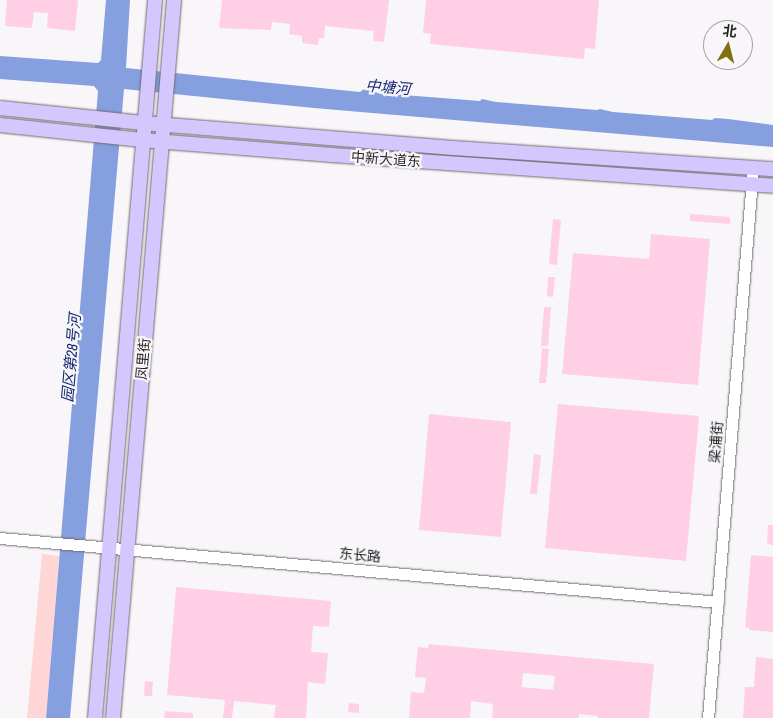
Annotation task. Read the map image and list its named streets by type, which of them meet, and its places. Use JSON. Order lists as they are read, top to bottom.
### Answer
{
  "streets": {
    "main road": ["中新大道东", "凤里街"],
    "street": ["梁浦街", "东长路"]
  },
  "crossings": [
    ["中新大道东", "凤里街"],
    ["中新大道东", "梁浦街"],
    ["凤里街", "东长路"],
    ["梁浦街", "东长路"]
  ],
  "water": ["中塘河", "园区第28号河"],
  "north": "top"
}
